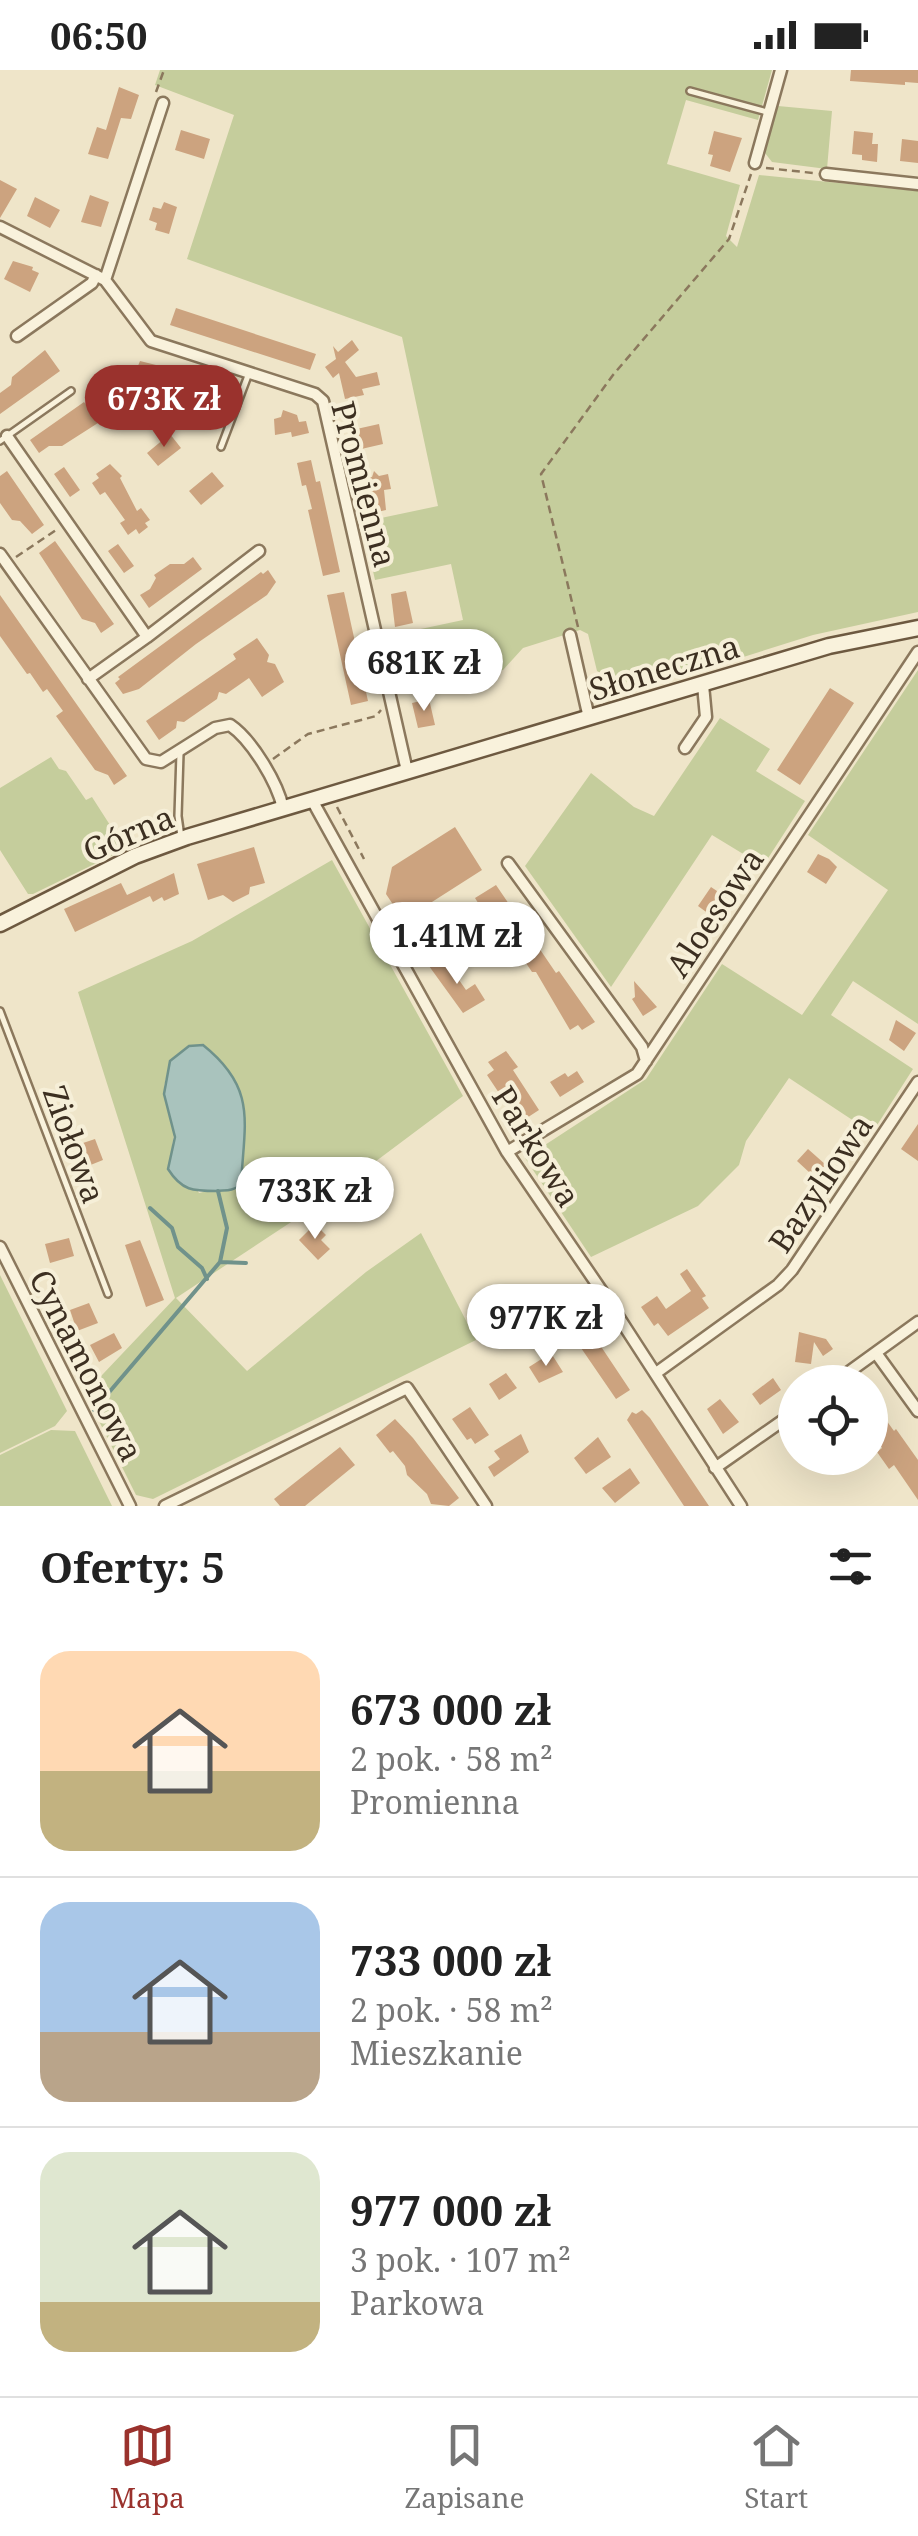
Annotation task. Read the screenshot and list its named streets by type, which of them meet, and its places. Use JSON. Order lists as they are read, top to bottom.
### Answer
{
  "streets": {
    "street": [
      "Promienna",
      "Słoneczna",
      "Górna",
      "Aloesowa",
      "Parkowa",
      "Bazyliowa",
      "Cynamonowa"
    ],
    "lane": ["Ziołowa"]
  },
  "crossings": [
    ["Promienna", "Słoneczna"],
    ["Słoneczna", "Górna"],
    ["Górna", "Parkowa"],
    ["Aloesowa", "Parkowa"],
    ["Parkowa", "Bazyliowa"]
  ],
  "page": {
    "status": "06:50",
    "price": [
      "673K zł",
      "681K zł",
      "1.41M zł",
      "733K zł",
      "977K zł"
    ],
    "heading": "Oferty: 5",
    "list": [
      {
        "name": "673 000 zł",
        "note": "2 pok. · 58 m² · Promienna"
      },
      {
        "name": "733 000 zł",
        "note": "2 pok. · 58 m² · Mieszkanie"
      },
      {
        "name": "977 000 zł",
        "note": "3 pok. · 107 m² · Parkowa"
      }
    ],
    "tabs": ["Mapa", "Zapisane", "Start"]
  }
}
